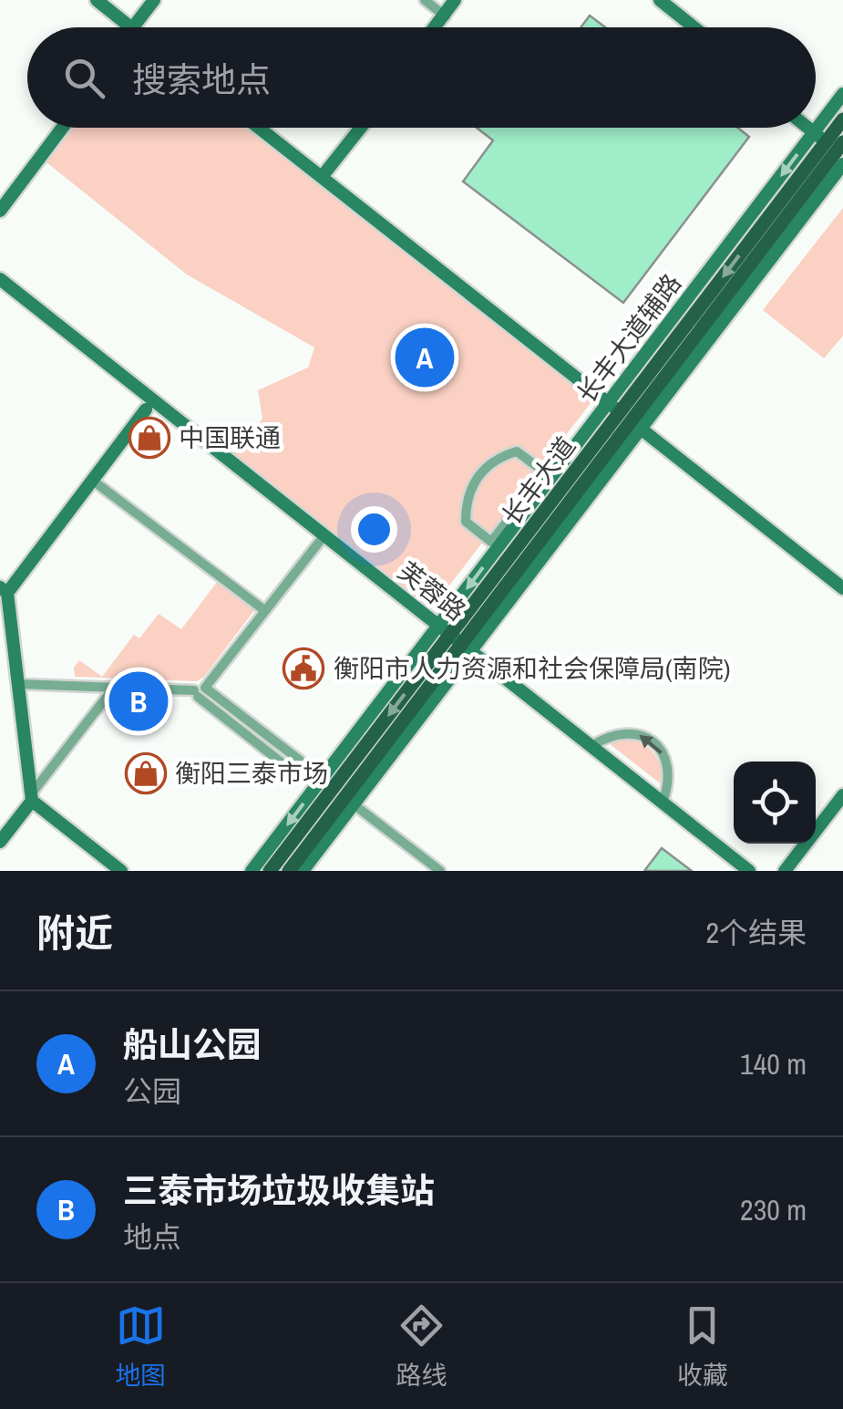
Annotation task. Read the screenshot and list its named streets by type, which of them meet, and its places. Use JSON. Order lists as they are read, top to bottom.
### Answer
{
  "streets": {
    "main road": ["长丰大道"],
    "street": ["长丰大道辅路", "芙蓉路"]
  },
  "crossings": [
    ["长丰大道辅路", "长丰大道"],
    ["长丰大道辅路", "芙蓉路"],
    ["长丰大道", "芙蓉路"]
  ],
  "one_way": ["长丰大道辅路"],
  "places": {
    "shop": ["中国联通", "衡阳三泰市场"],
    "public building": ["衡阳市人力资源和社会保障局(南院)"]
  },
  "page": {
    "search": "搜索地点",
    "pins": ["A", "B"],
    "heading": ["附近", "2个结果"],
    "list": [
      {
        "mark": "A",
        "name": "船山公园",
        "note": "公园",
        "value": "140 m"
      },
      {
        "mark": "B",
        "name": "三泰市场垃圾收集站",
        "note": "地点",
        "value": "230 m"
      }
    ],
    "nav": ["地图", "路线", "收藏"]
  }
}
